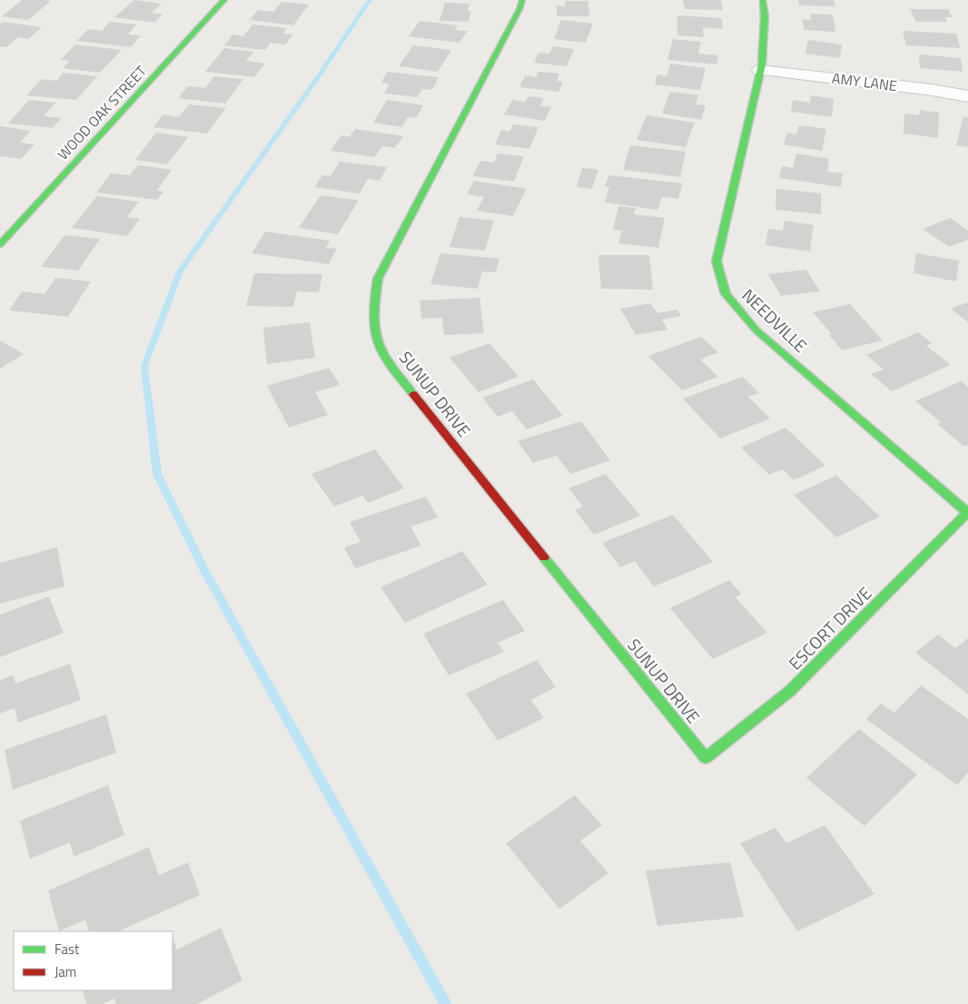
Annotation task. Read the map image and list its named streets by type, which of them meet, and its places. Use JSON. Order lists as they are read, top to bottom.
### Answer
{
  "streets": {
    "street": [
      "AMY LANE",
      "WOOD OAK STREET",
      "NEEDVILLE",
      "SUNUP DRIVE",
      "ESCORT DRIVE"
    ]
  },
  "crossings": [
    ["AMY LANE", "NEEDVILLE"],
    ["NEEDVILLE", "ESCORT DRIVE"],
    ["SUNUP DRIVE", "ESCORT DRIVE"]
  ],
  "legend": ["Fast", "Jam"]
}
